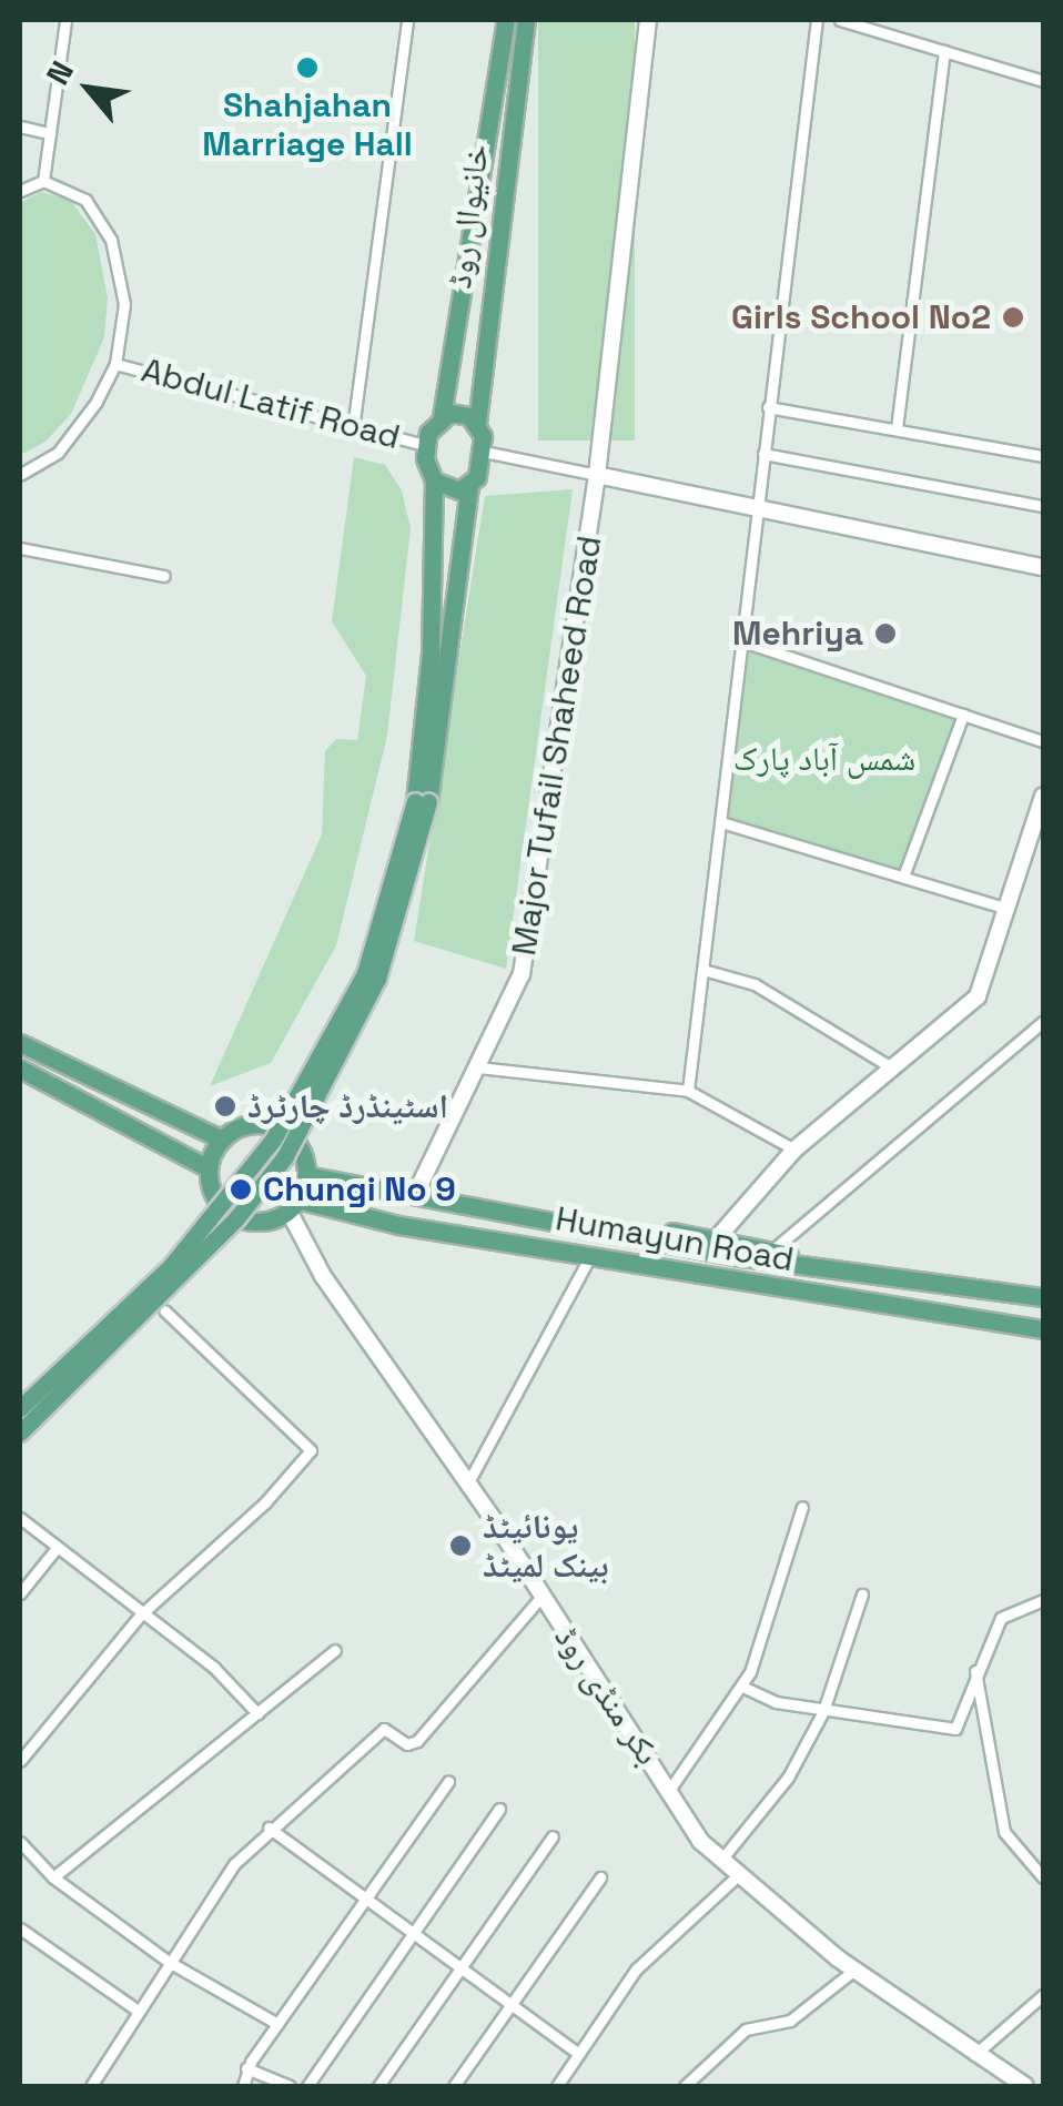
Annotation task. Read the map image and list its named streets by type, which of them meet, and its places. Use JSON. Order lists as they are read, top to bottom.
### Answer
{
  "streets": {
    "main road": ["خانیوال روڈ", "Humayun Road"],
    "street": ["Abdul Latif Road", "Major Tufail Shaheed Road", "بکر منڈی روڈ"]
  },
  "crossings": [
    ["خانیوال روڈ", "Abdul Latif Road"],
    ["Major Tufail Shaheed Road", "Humayun Road"],
    ["Humayun Road", "بکر منڈی روڈ"]
  ],
  "parks": ["شمس آباد پارک"],
  "places": [
    "Shahjahan Marriage Hall",
    "Girls School No2",
    "Mehriya",
    "اسٹینڈرڈ چارٹرڈ",
    "Chungi No 9",
    "یونائیٹڈ بینک لمیٹڈ"
  ],
  "north": "top left"
}
